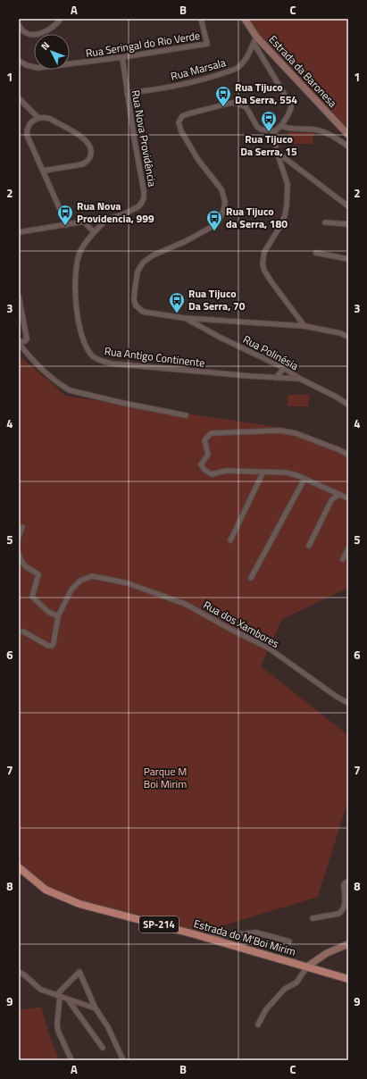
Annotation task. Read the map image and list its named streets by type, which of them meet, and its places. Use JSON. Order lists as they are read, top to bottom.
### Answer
{
  "streets": {
    "main road": ["Estrada da Baronesa", "SP-214", "Estrada do M'Boi Mirim"],
    "street": [
      "Rua Seringal do Rio Verde",
      "Rua Marsala",
      "Rua Nova Providência",
      "Rua Polinésia",
      "Rua Antigo Continente",
      "Rua dos Xambores"
    ]
  },
  "crossings": [
    ["Rua Seringal do Rio Verde", "Rua Nova Providência"],
    ["Rua Marsala", "Estrada da Baronesa"],
    ["Rua Marsala", "Rua Nova Providência"],
    ["Rua Nova Providência", "Rua Antigo Continente"],
    ["Rua Polinésia", "Rua Antigo Continente"]
  ],
  "parks": ["Parque M Boi Mirim"],
  "places": {
    "bus stop": [
      "Rua Tijuco Da Serra, 554",
      "Rua Tijuco Da Serra, 15",
      "Rua Nova Providencia, 999",
      "Rua Tijuco da Serra, 180",
      "Rua Tijuco Da Serra, 70"
    ]
  },
  "north": "top left",
  "grid": {
    "columns": ["A", "B", "C"],
    "rows": [
      "1",
      "2",
      "3",
      "4",
      "5",
      "6",
      "7",
      "8",
      "9"
    ]
  }
}
